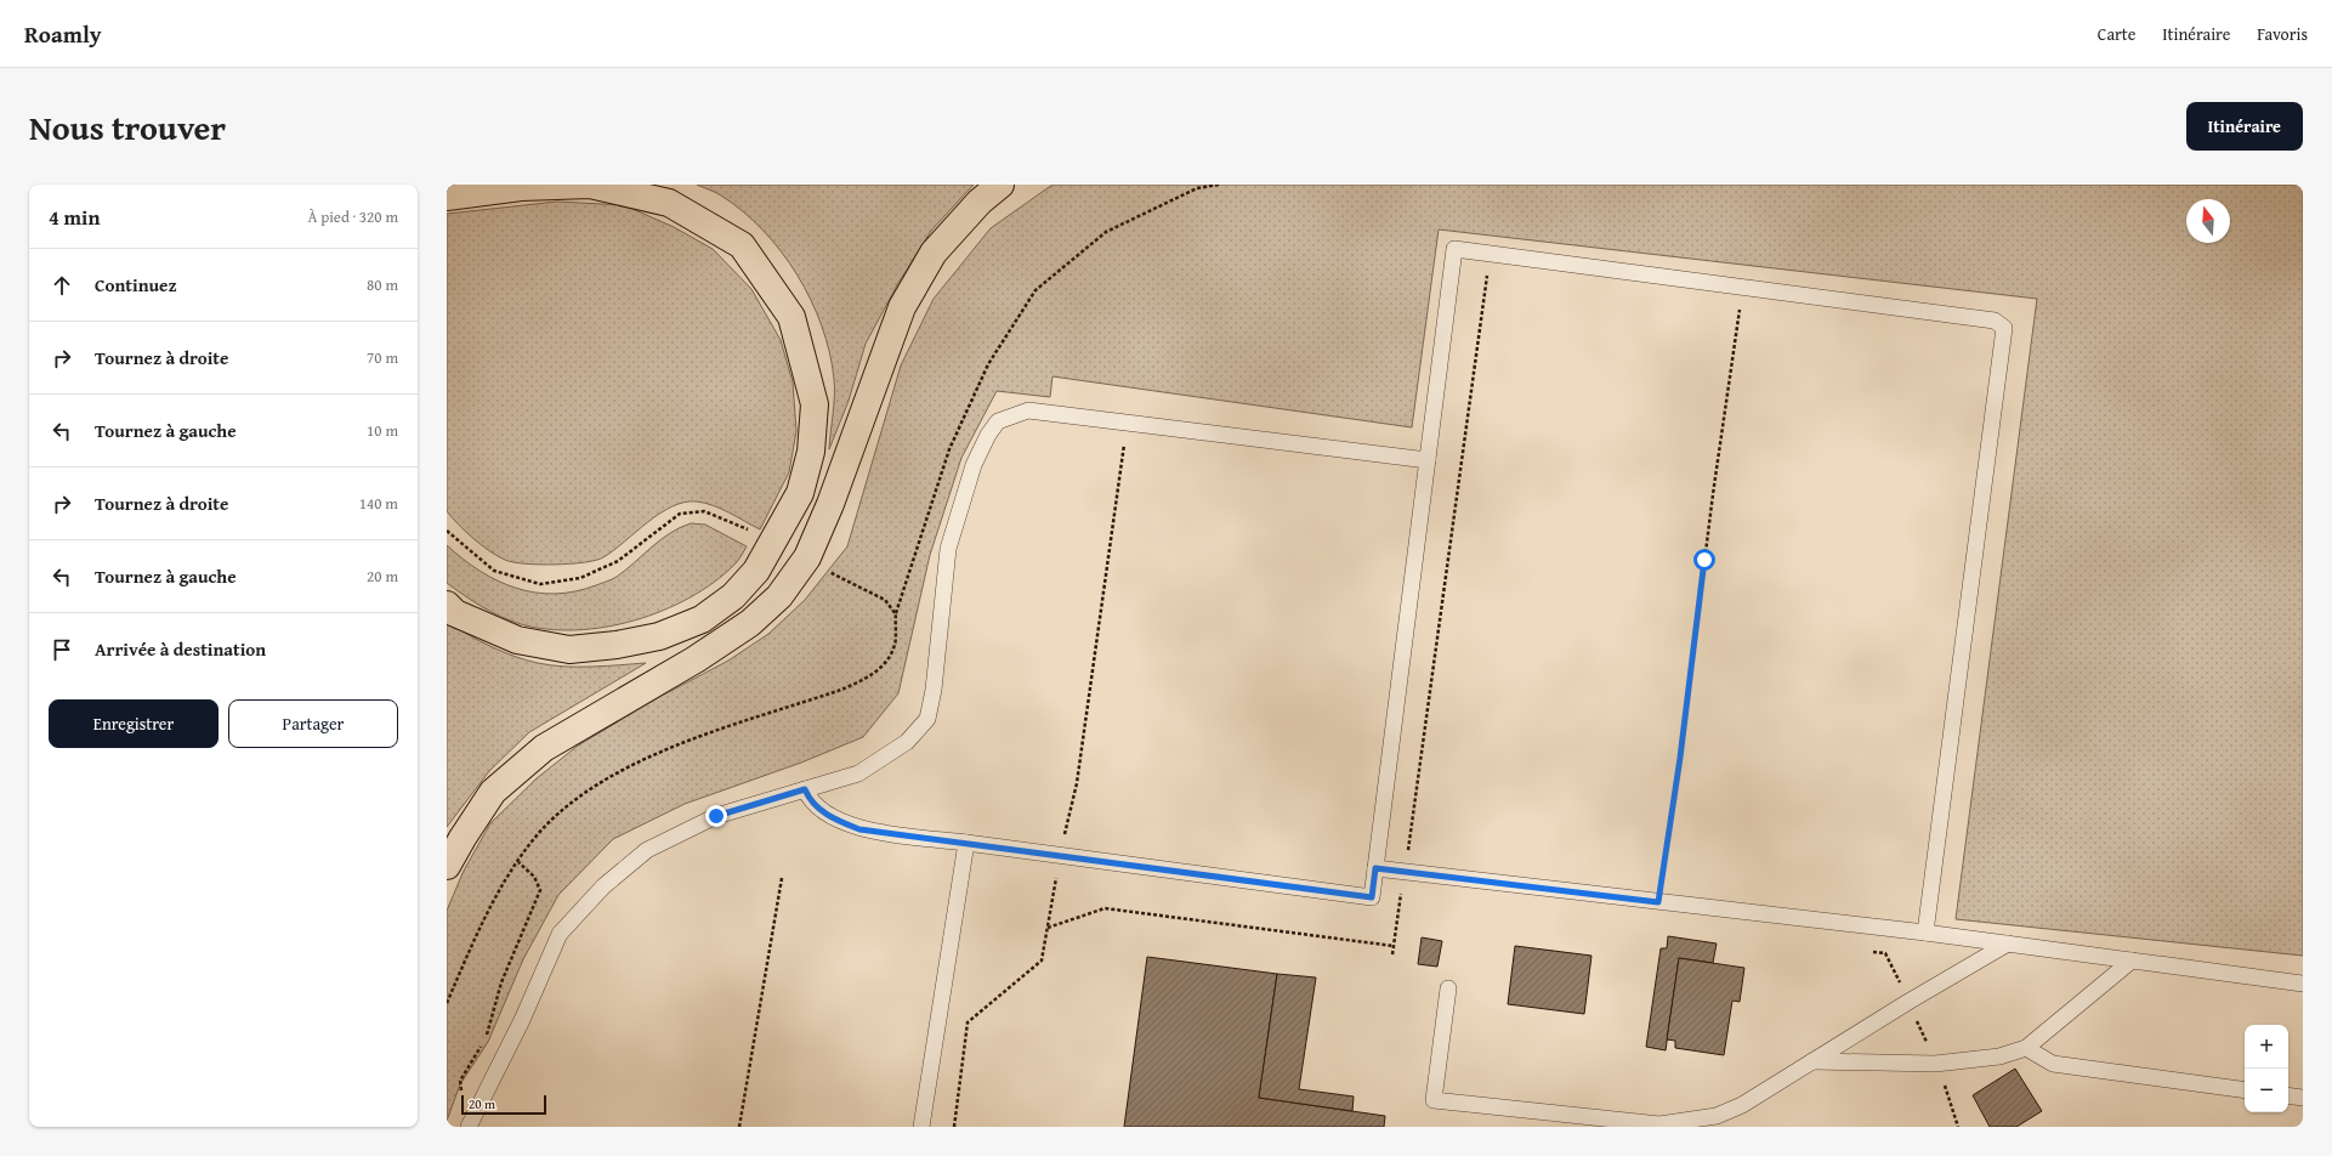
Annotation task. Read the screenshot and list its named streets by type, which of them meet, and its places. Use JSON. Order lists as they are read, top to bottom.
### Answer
{
  "scale_bar": "20 m",
  "north": "top",
  "page": {
    "header": "Roamly",
    "nav": ["Carte", "Itinéraire", "Favoris"],
    "title": "Nous trouver",
    "buttons": [
      "Itinéraire",
      ["Enregistrer", "Partager"]
    ],
    "heading": ["4 min", "À pied · 320 m"],
    "list": [
      ["Continuez", "80 m"],
      ["Tournez à droite", "70 m"],
      ["Tournez à gauche", "10 m"],
      ["Tournez à droite", "140 m"],
      ["Tournez à gauche", "20 m"],
      "Arrivée à destination"
    ],
    "map_buttons": ["+", "−"],
    "scale": "20 m"
  }
}
